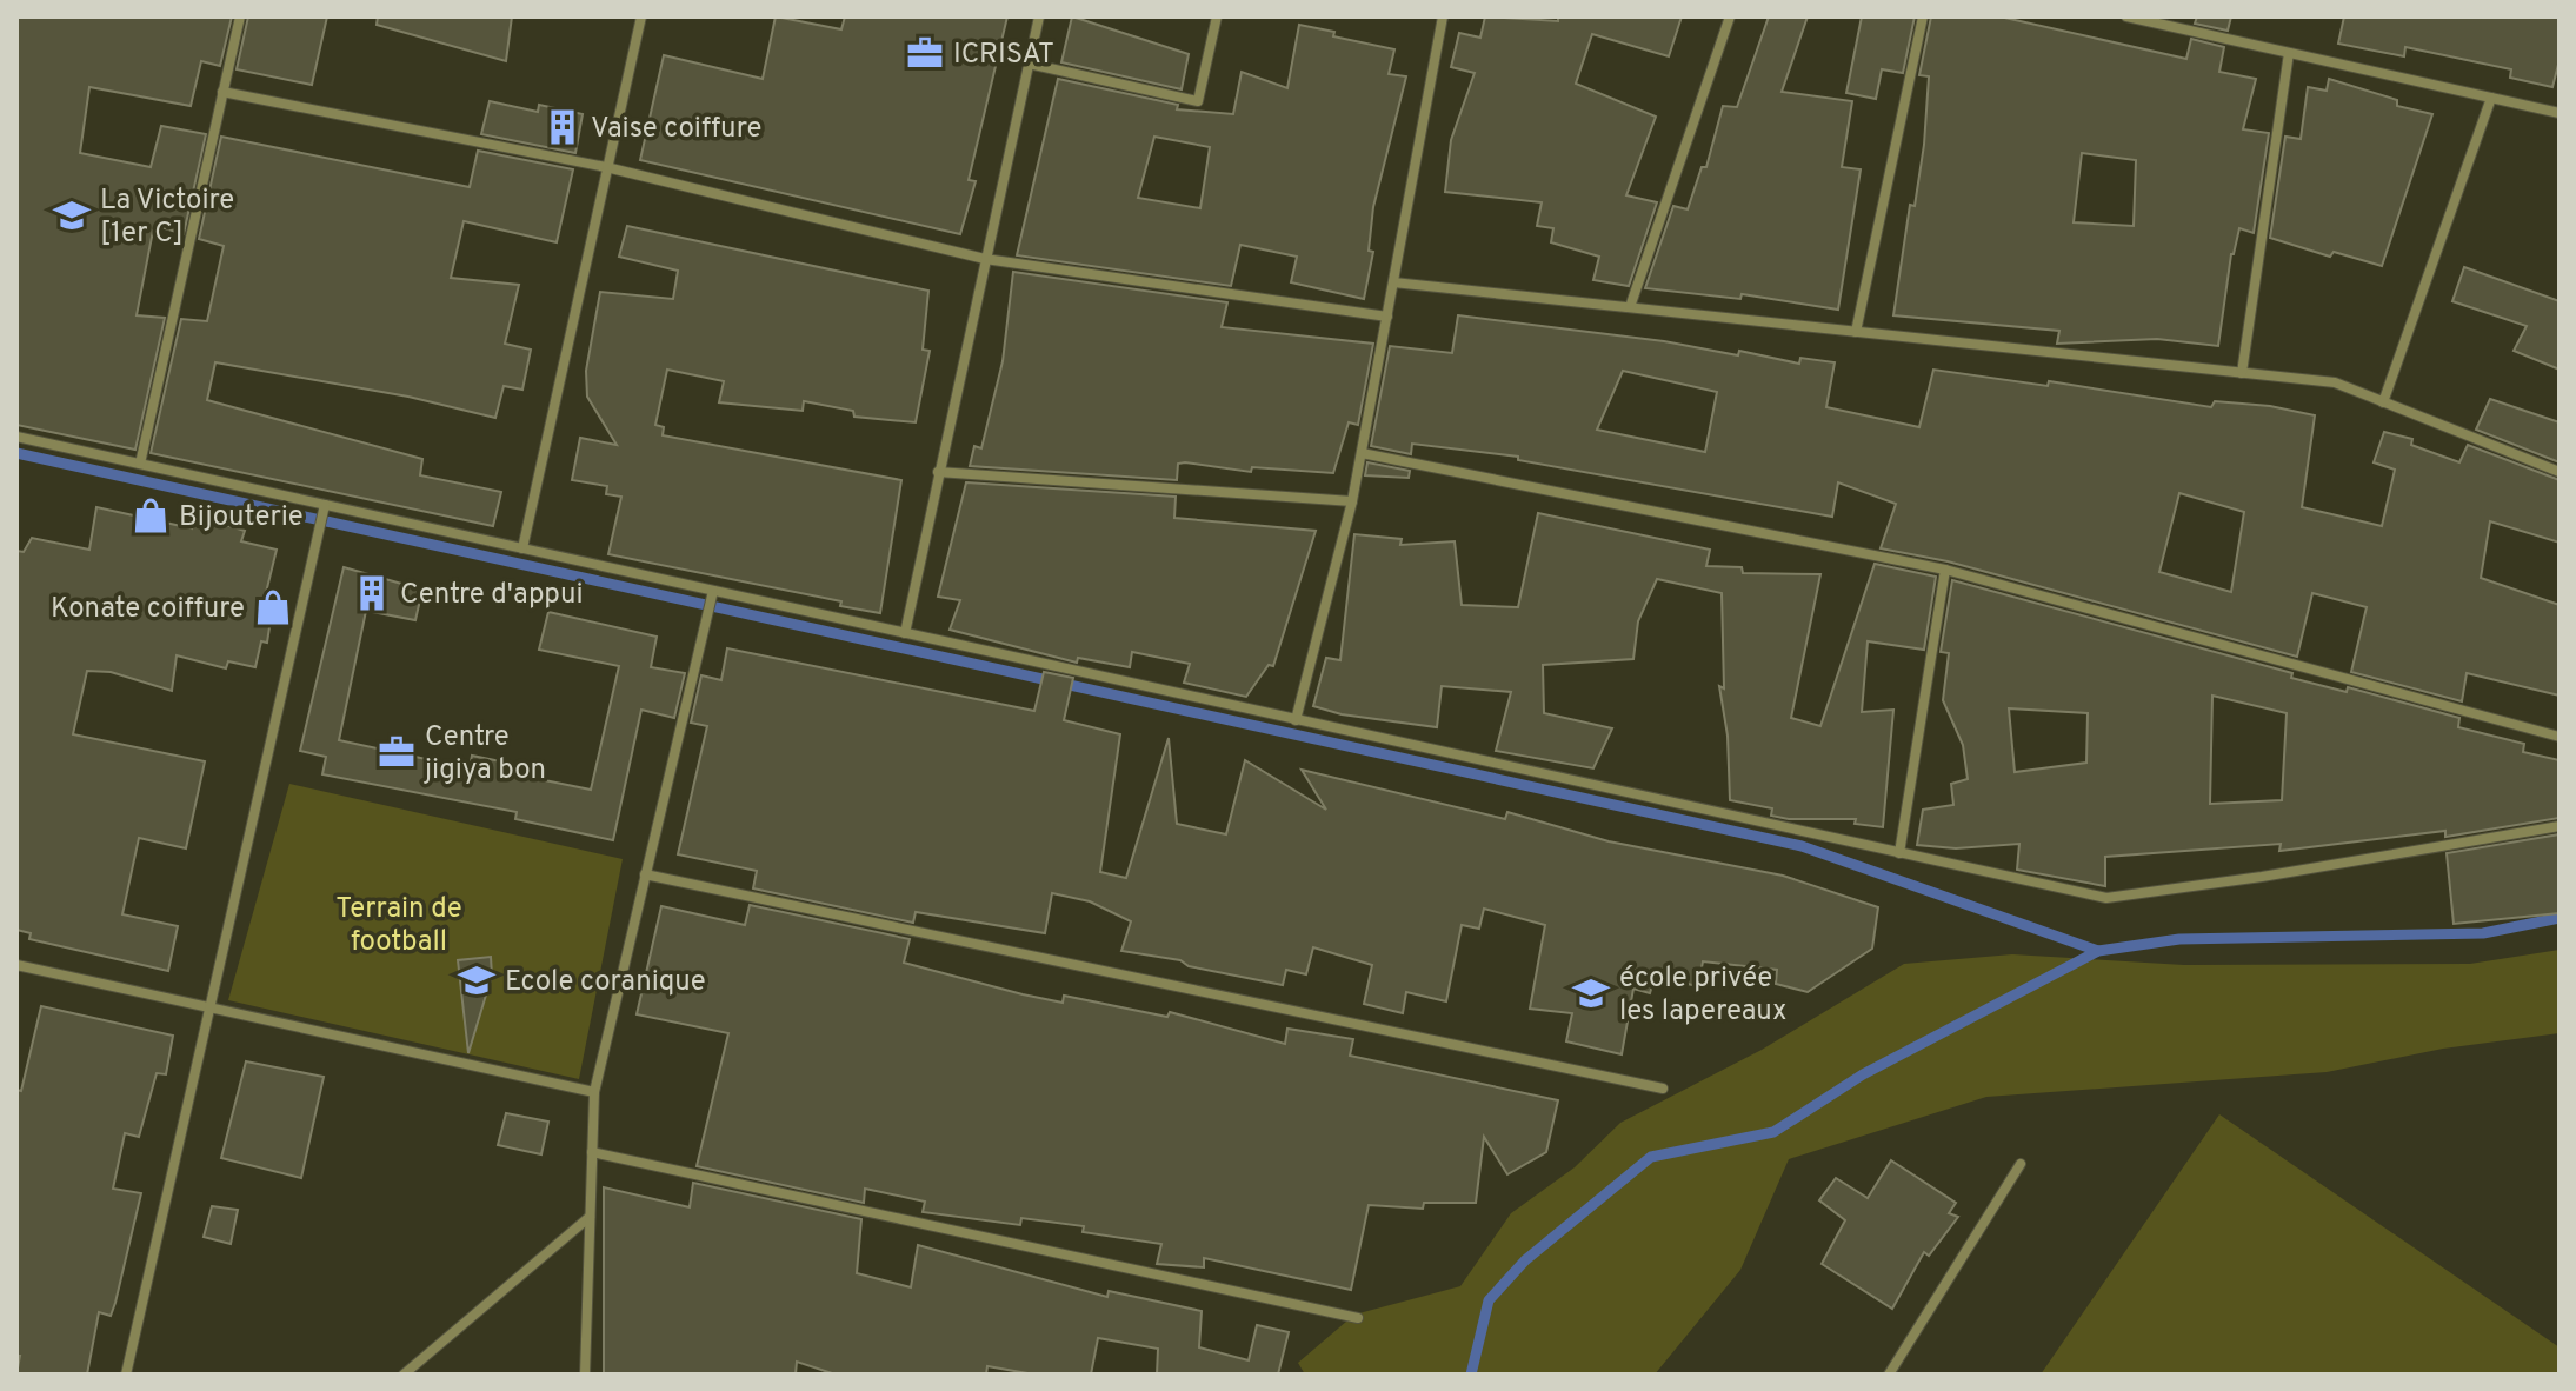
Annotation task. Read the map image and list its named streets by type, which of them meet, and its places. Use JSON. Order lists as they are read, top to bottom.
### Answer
{
  "parks": ["Terrain de football"],
  "places": {
    "office": ["ICRISAT", "Centre jigiya bon"],
    "building": ["Vaise coiffure", "Centre d'appui"],
    "school or university": ["La Victoire [1er C]", "Ecole coranique", "école privée les lapereaux"],
    "shop": ["Bijouterie", "Konate coiffure"]
  }
}
